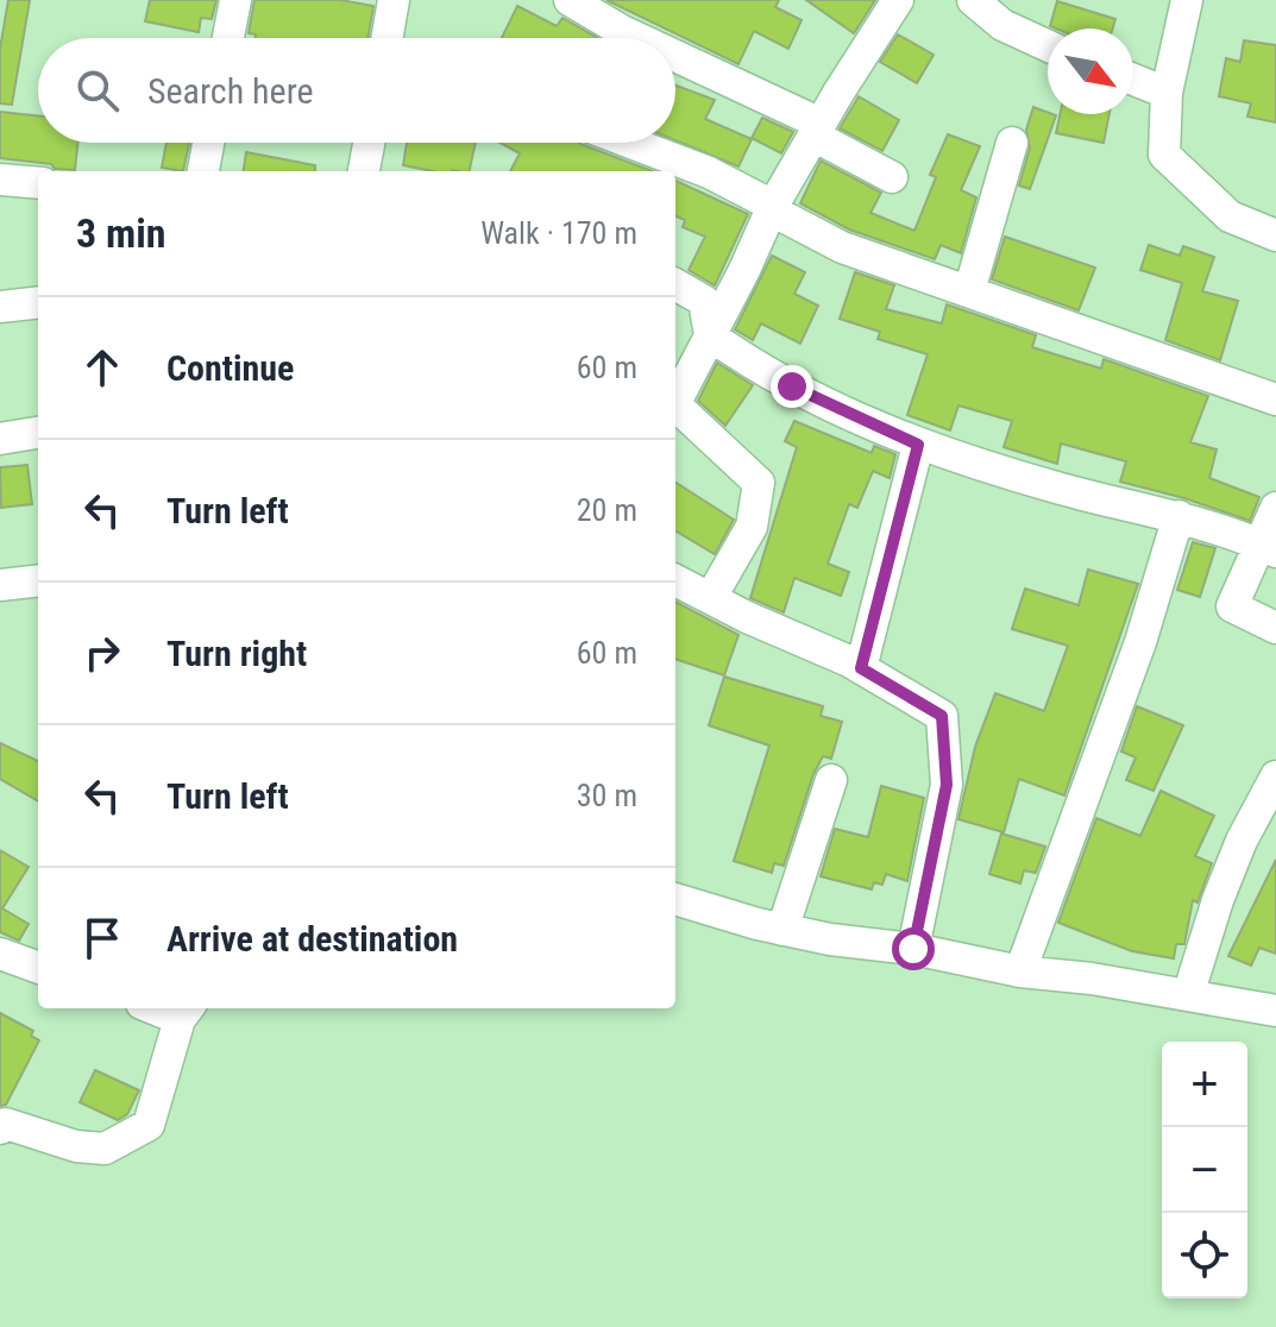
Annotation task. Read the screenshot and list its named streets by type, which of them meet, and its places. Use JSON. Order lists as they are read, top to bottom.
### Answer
{
  "north": "bottom right",
  "page": {
    "search": "Search here",
    "heading": ["3 min", "Walk · 170 m"],
    "list": [
      ["Continue", "60 m"],
      ["Turn left", "20 m"],
      ["Turn right", "60 m"],
      ["Turn left", "30 m"],
      "Arrive at destination"
    ],
    "map_buttons": ["+", "−"]
  }
}
